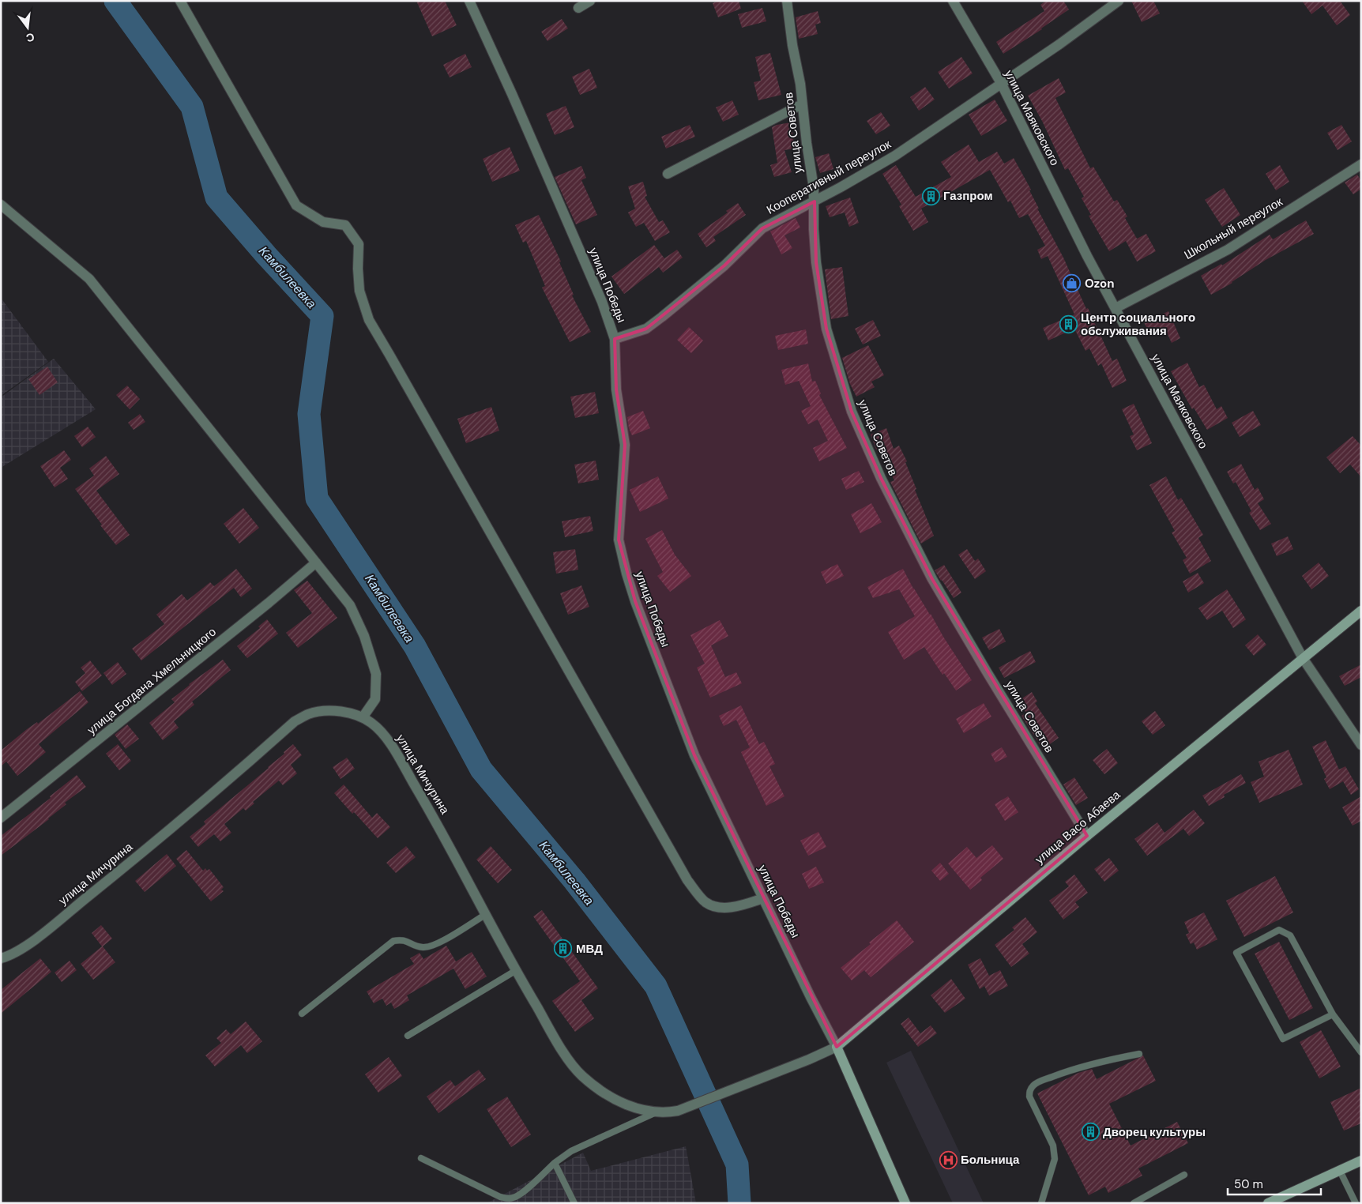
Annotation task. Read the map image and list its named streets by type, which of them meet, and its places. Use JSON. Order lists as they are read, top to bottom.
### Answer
{
  "streets": {
    "main road": ["улица Победы", "улица Васо Абаева"],
    "street": [
      "улица Маяковского",
      "улица Советов",
      "Кооперативный переулок",
      "Школьный переулок",
      "улица Богдана Хмельницкого",
      "улица Мичурина"
    ]
  },
  "crossings": [
    ["улица Маяковского", "Кооперативный переулок"],
    ["улица Маяковского", "Школьный переулок"],
    ["улица Маяковского", "улица Васо Абаева"],
    ["улица Советов", "Кооперативный переулок"],
    ["улица Советов", "улица Васо Абаева"],
    ["Кооперативный переулок", "улица Победы"],
    ["улица Победы", "улица Васо Абаева"],
    ["улица Мичурина", "улица Васо Абаева"]
  ],
  "water": ["Камбилеевка"],
  "places": {
    "building": [
      "Газпром",
      "Центр социального обслуживания",
      "МВД",
      "Дворец культуры"
    ],
    "shop": ["Ozon"],
    "hospital": ["Больница"]
  },
  "scale_bar": "50 m",
  "north": "bottom"
}
